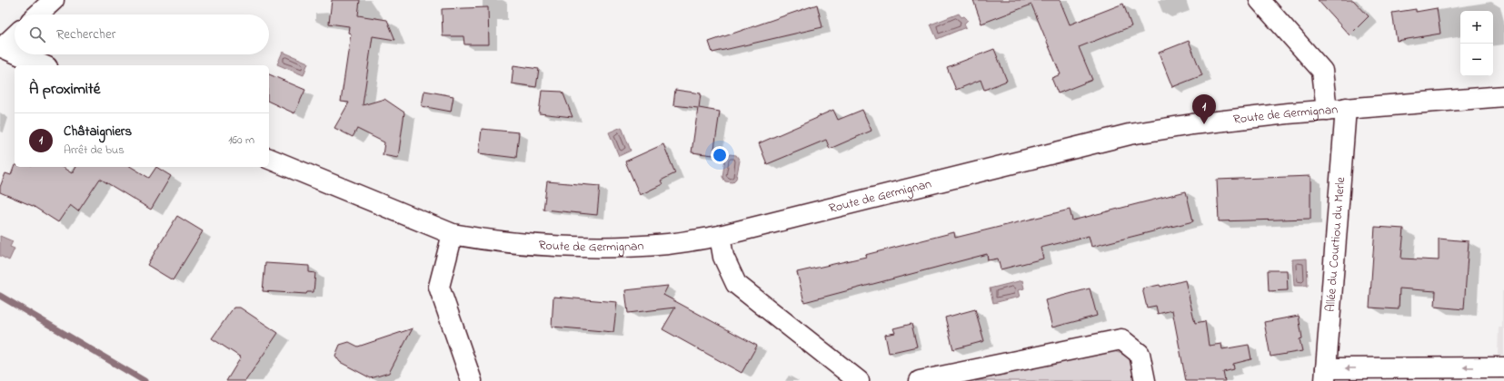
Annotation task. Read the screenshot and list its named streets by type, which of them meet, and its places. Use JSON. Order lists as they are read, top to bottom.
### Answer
{
  "streets": {
    "street": ["Route de Germignan", "Allée du Courtiou du Merle"]
  },
  "crossings": [
    ["Route de Germignan", "Allée du Courtiou du Merle"]
  ],
  "page": {
    "map_buttons": ["+", "−"],
    "search": "Rechercher",
    "heading": "À proximité",
    "pins": "1",
    "list": [
      {
        "mark": "1",
        "name": "Châtaigniers",
        "note": "Arrêt de bus",
        "value": "160 m"
      }
    ]
  }
}
